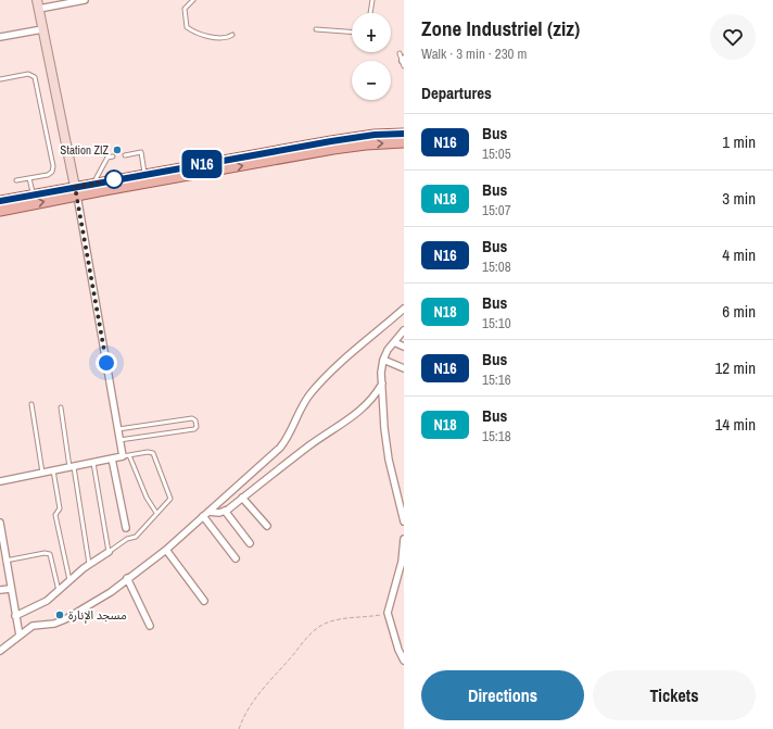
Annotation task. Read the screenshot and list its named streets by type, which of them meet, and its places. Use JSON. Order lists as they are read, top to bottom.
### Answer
{
  "places": ["Station ZIZ", "مسجد الإنارة"],
  "lines": ["bus line N16"],
  "page": {
    "on_map": "N16",
    "heading": [
      ["Zone Industriel (ziz)", "Walk · 3 min · 230 m"],
      "Departures"
    ],
    "map_buttons": ["+", "−"],
    "list": [
      {
        "mark": "N16",
        "name": "Bus",
        "note": "15:05",
        "value": "1 min"
      },
      {
        "mark": "N18",
        "name": "Bus",
        "note": "15:07",
        "value": "3 min"
      },
      {
        "mark": "N16",
        "name": "Bus",
        "note": "15:08",
        "value": "4 min"
      },
      {
        "mark": "N18",
        "name": "Bus",
        "note": "15:10",
        "value": "6 min"
      },
      {
        "mark": "N16",
        "name": "Bus",
        "note": "15:16",
        "value": "12 min"
      },
      {
        "mark": "N18",
        "name": "Bus",
        "note": "15:18",
        "value": "14 min"
      }
    ],
    "buttons": ["Directions", "Tickets"]
  }
}
